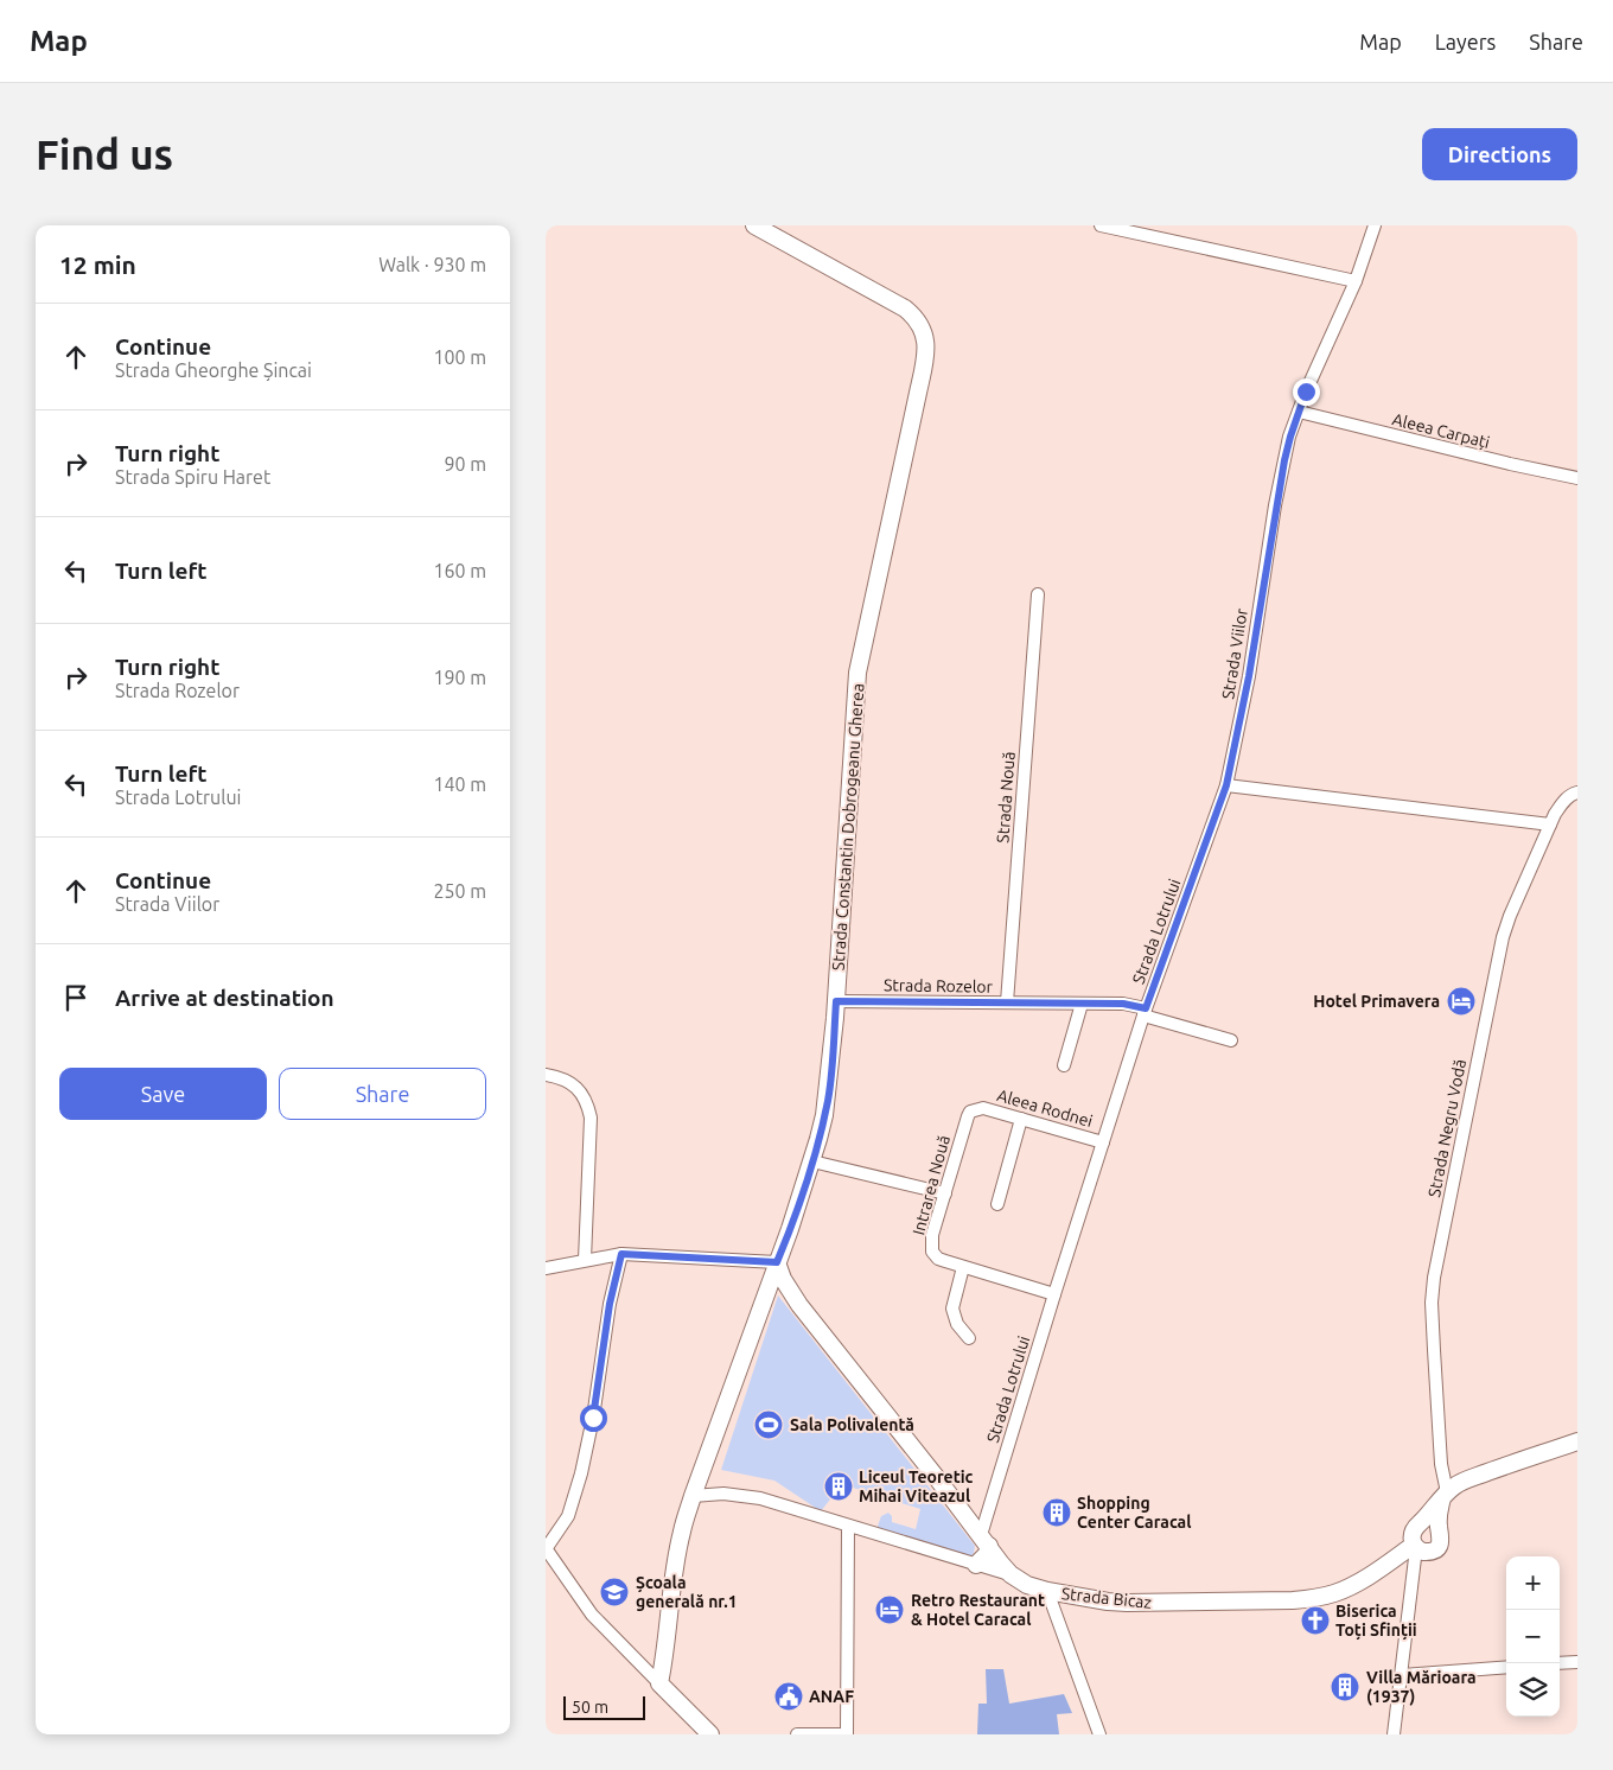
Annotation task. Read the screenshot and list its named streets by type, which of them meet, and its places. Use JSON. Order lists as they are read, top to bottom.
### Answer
{
  "streets": {
    "main road": ["Strada Constantin Dobrogeanu Gherea", "Strada Bicaz"],
    "street": [
      "Aleea Carpați",
      "Strada Viilor",
      "Strada Nouă",
      "Strada Lotrului",
      "Strada Rozelor",
      "Aleea Rodnei",
      "Strada Negru Vodă",
      "Intrarea Nouă"
    ]
  },
  "crossings": [
    ["Aleea Carpați", "Strada Viilor"],
    ["Strada Viilor", "Strada Lotrului"],
    ["Strada Nouă", "Strada Rozelor"],
    ["Strada Constantin Dobrogeanu Gherea", "Strada Rozelor"],
    ["Strada Constantin Dobrogeanu Gherea", "Strada Bicaz"],
    ["Strada Lotrului", "Strada Rozelor"],
    ["Strada Lotrului", "Aleea Rodnei"],
    ["Strada Lotrului", "Intrarea Nouă"],
    ["Aleea Rodnei", "Intrarea Nouă"]
  ],
  "places": {
    "hotel": ["Hotel Primavera", "Retro Restaurant & Hotel Caracal"],
    "sports": ["Sala Polivalentă"],
    "building": ["Liceul Teoretic Mihai Viteazul", "Shopping Center Caracal", "Villa Mărioara (1937)"],
    "school or university": ["Școala generală nr.1"],
    "church": ["Biserica Toți Sfinții"],
    "public building": ["ANAF"]
  },
  "scale_bar": "50 m",
  "page": {
    "header": "Map",
    "nav": ["Map", "Layers", "Share"],
    "buttons": [
      "Directions",
      ["Save", "Share"]
    ],
    "title": "Find us",
    "heading": ["12 min", "Walk · 930 m"],
    "list": [
      ["Continue", "Strada Gheorghe Șincai", "100 m"],
      ["Turn right", "Strada Spiru Haret", "90 m"],
      ["Turn left", "160 m"],
      ["Turn right", "Strada Rozelor", "190 m"],
      ["Turn left", "Strada Lotrului", "140 m"],
      ["Continue", "Strada Viilor", "250 m"],
      "Arrive at destination"
    ],
    "map_buttons": ["+", "−"],
    "scale": "50 m"
  }
}
